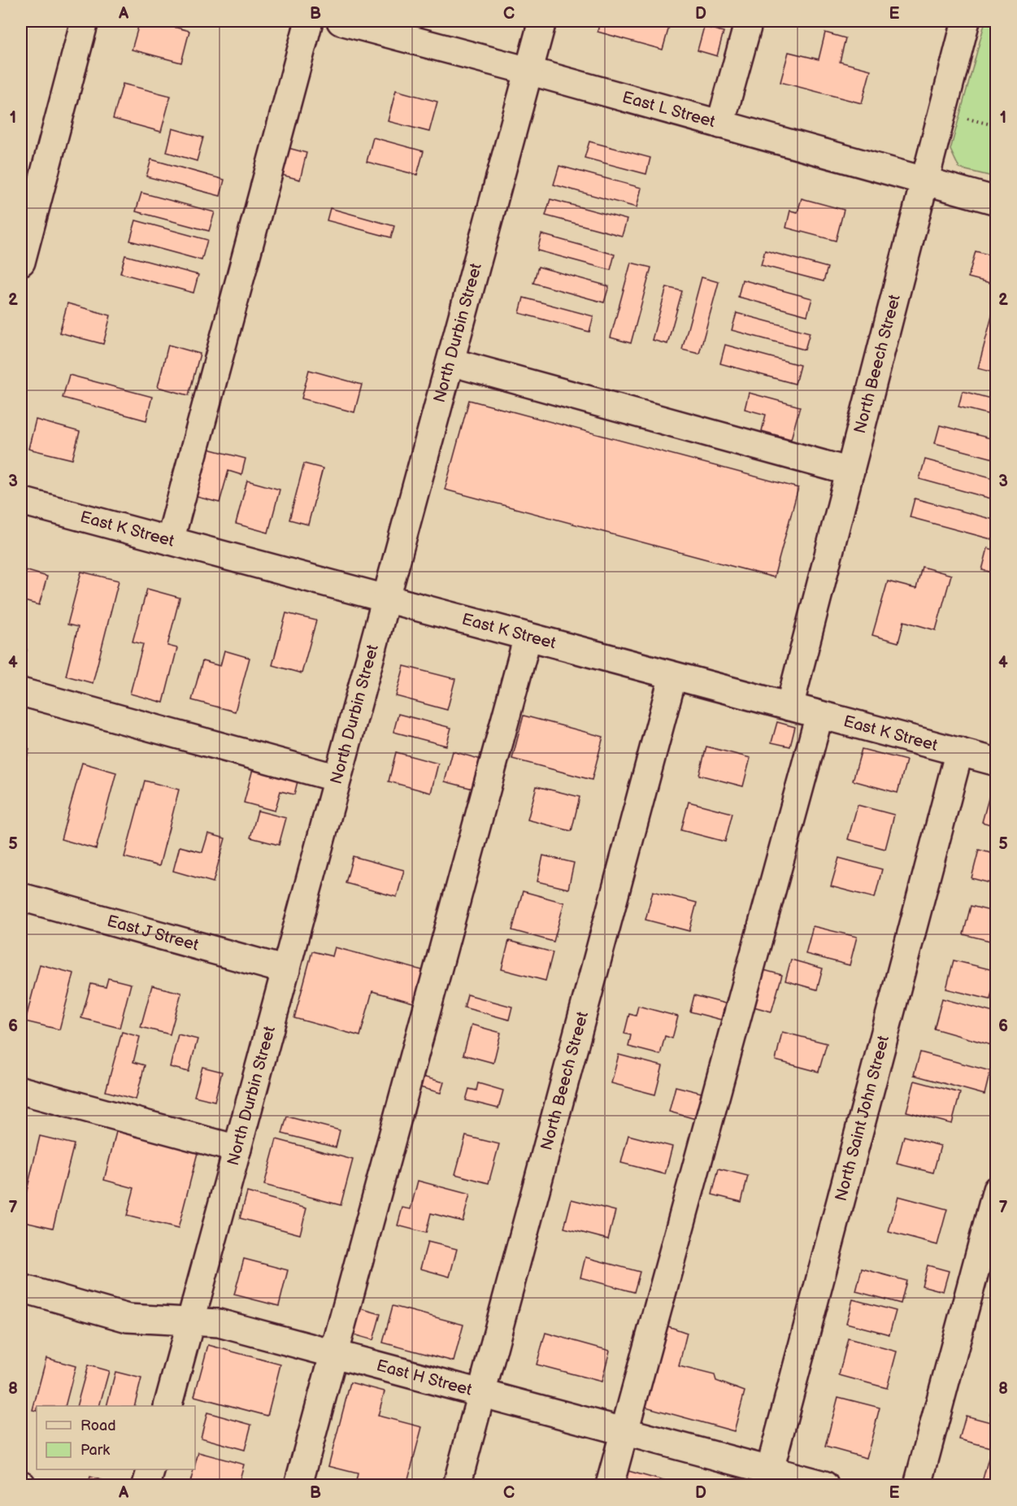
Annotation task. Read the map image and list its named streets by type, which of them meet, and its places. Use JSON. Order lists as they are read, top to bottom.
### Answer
{
  "streets": {
    "street": [
      "East L Street",
      "North Durbin Street",
      "North Beech Street",
      "East K Street",
      "East J Street",
      "North Saint John Street",
      "East H Street"
    ]
  },
  "crossings": [
    ["East L Street", "North Durbin Street"],
    ["East L Street", "North Beech Street"],
    ["North Durbin Street", "East K Street"],
    ["North Durbin Street", "East J Street"],
    ["North Durbin Street", "East H Street"],
    ["North Beech Street", "East K Street"],
    ["North Beech Street", "East H Street"],
    ["East K Street", "North Saint John Street"],
    ["North Saint John Street", "East H Street"]
  ],
  "legend": ["Road", "Park"],
  "grid": {
    "columns": [
      "A",
      "B",
      "C",
      "D",
      "E"
    ],
    "rows": [
      "1",
      "2",
      "3",
      "4",
      "5",
      "6",
      "7",
      "8"
    ]
  }
}
